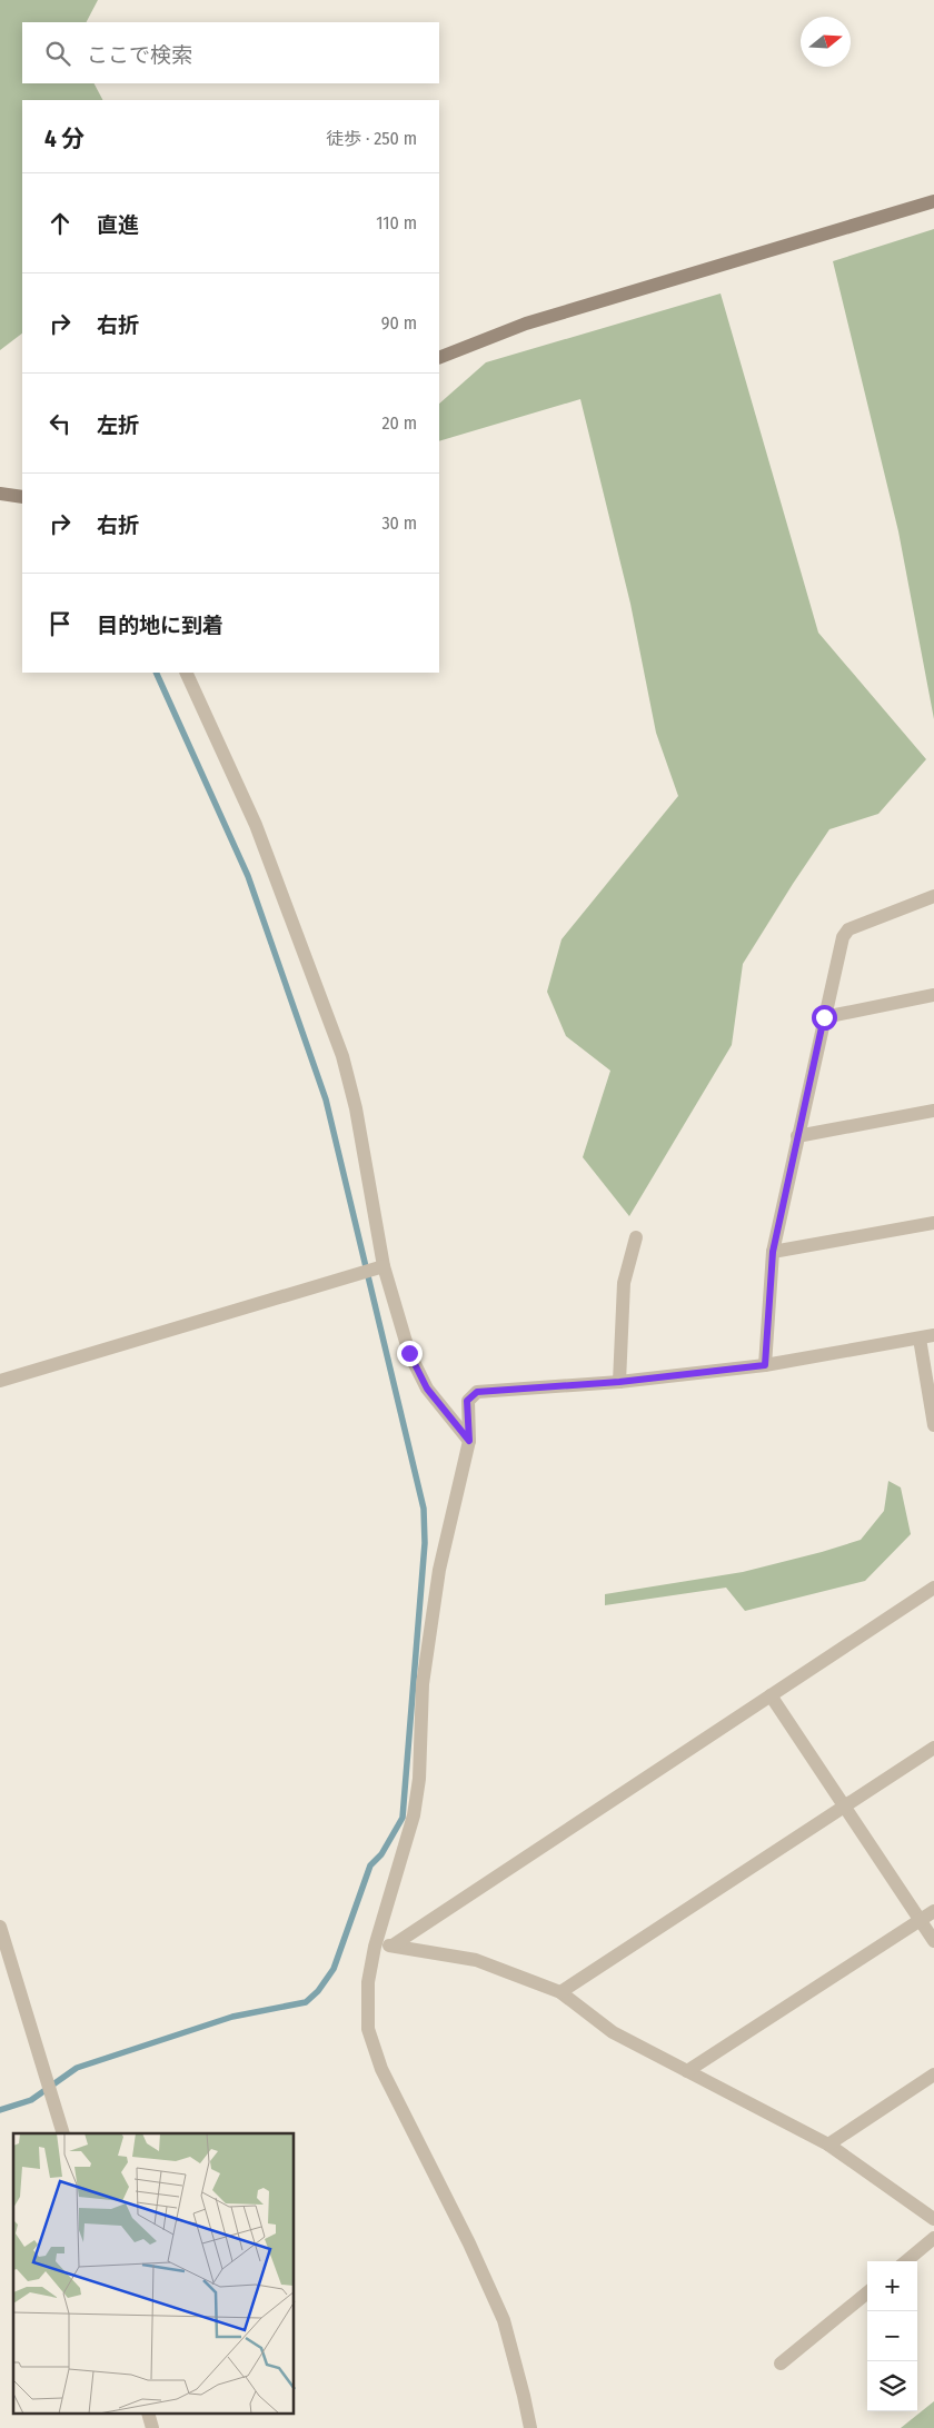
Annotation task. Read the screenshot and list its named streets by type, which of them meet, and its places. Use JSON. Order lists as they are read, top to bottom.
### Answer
{
  "north": "right",
  "page": {
    "search": "ここで検索",
    "heading": ["4 分", "徒歩 · 250 m"],
    "list": [
      ["直進", "110 m"],
      ["右折", "90 m"],
      ["左折", "20 m"],
      ["右折", "30 m"],
      "目的地に到着"
    ],
    "map_buttons": ["+", "−"]
  }
}
